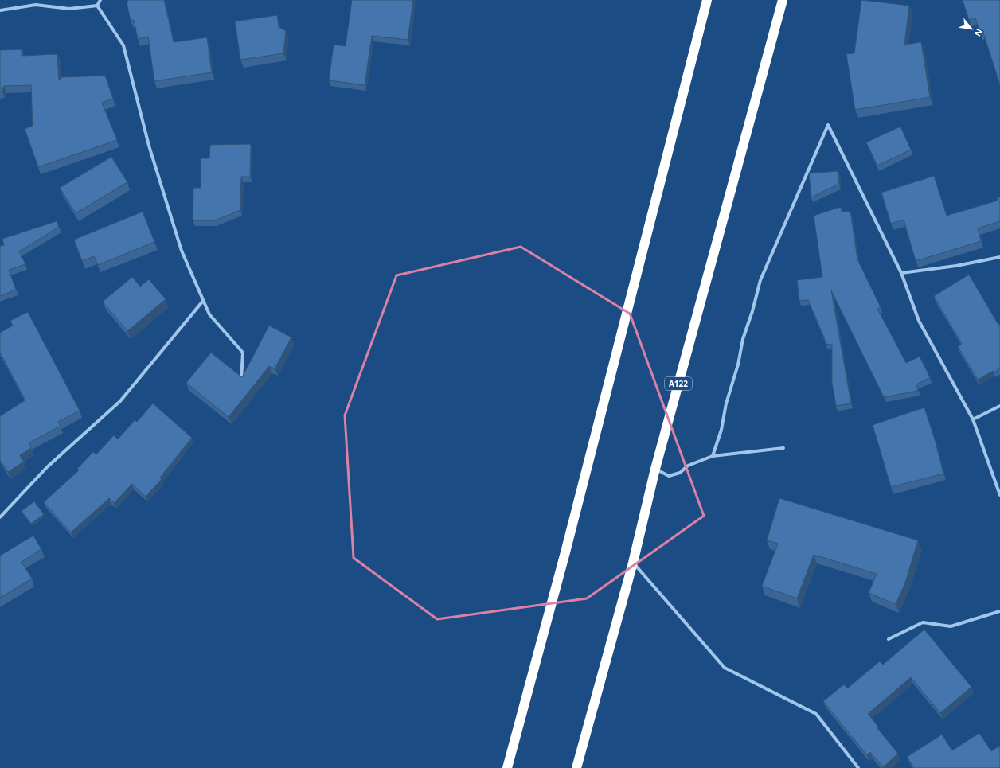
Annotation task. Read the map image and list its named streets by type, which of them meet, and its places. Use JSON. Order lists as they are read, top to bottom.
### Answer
{
  "streets": {
    "highway": ["A122"]
  },
  "north": "bottom right"
}
